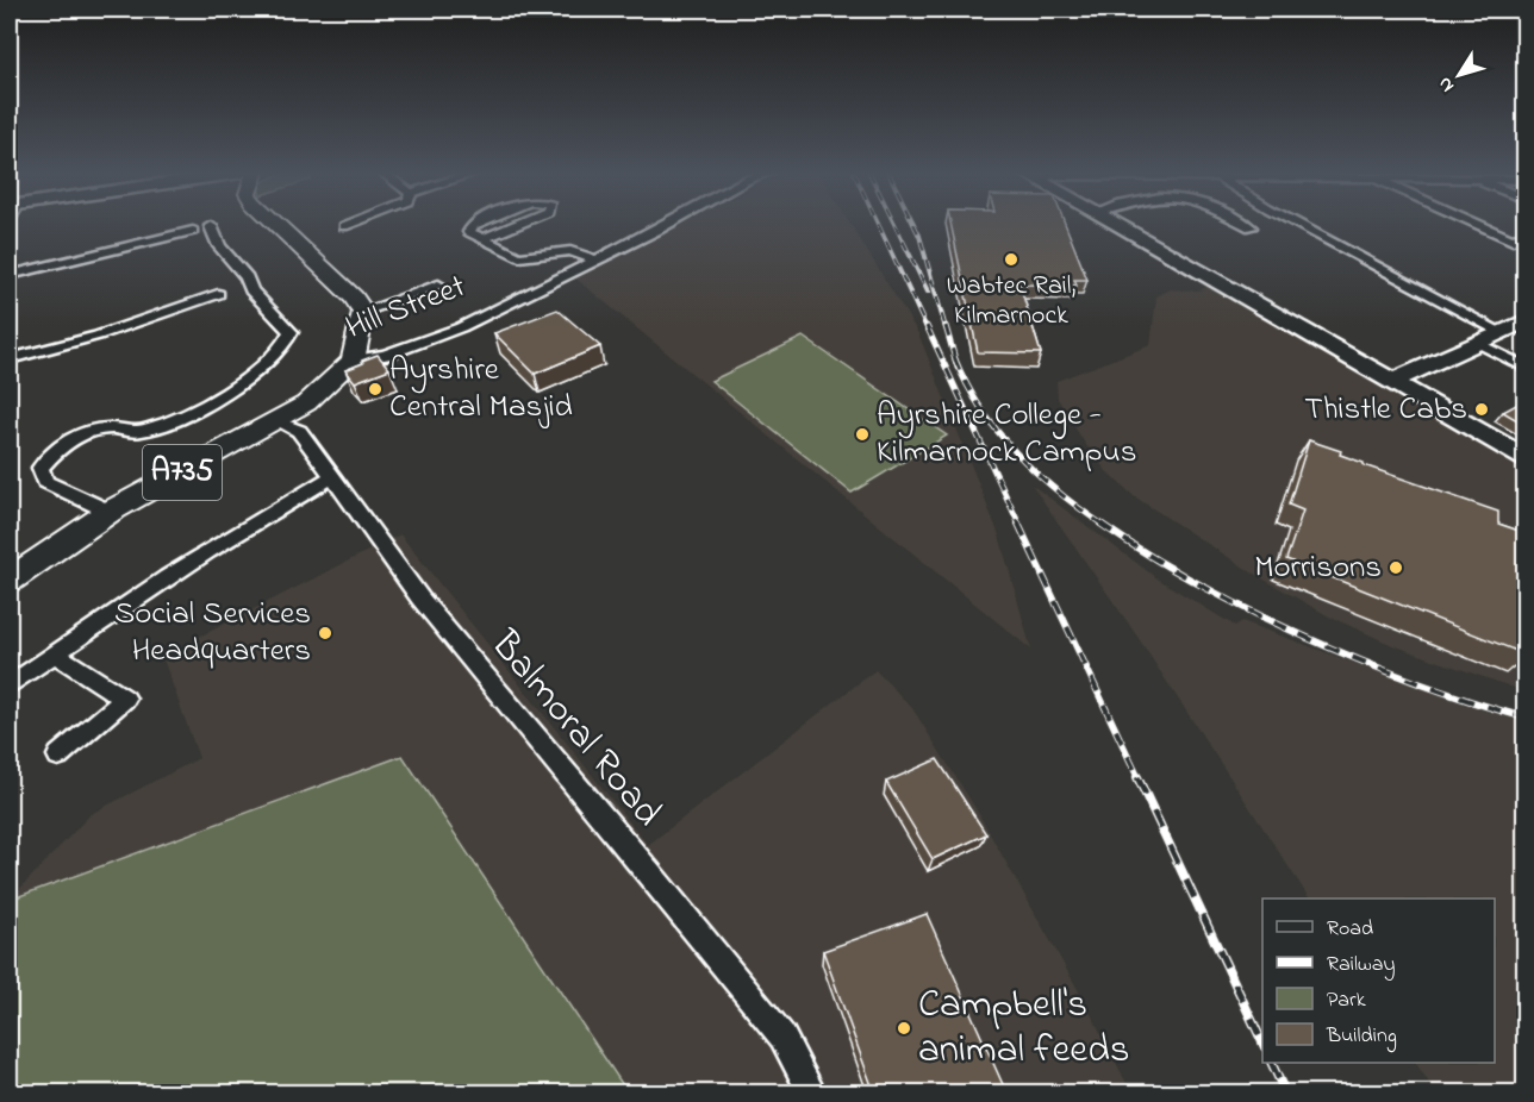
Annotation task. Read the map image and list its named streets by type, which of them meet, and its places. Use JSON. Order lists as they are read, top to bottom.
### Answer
{
  "streets": {
    "main road": ["Hill Street", "A735"],
    "street": ["Balmoral Road"]
  },
  "crossings": [
    ["Hill Street", "Balmoral Road"]
  ],
  "places": [
    "Wabtec Rail, Kilmarnock",
    "Ayrshire Central Masjid",
    "Thistle Cabs",
    "Ayrshire College - Kilmarnock Campus",
    "Morrisons",
    "Social Services Headquarters",
    "Campbell's animal feeds"
  ],
  "legend": [
    "Road",
    "Railway",
    "Park",
    "Building"
  ],
  "north": "bottom left"
}
